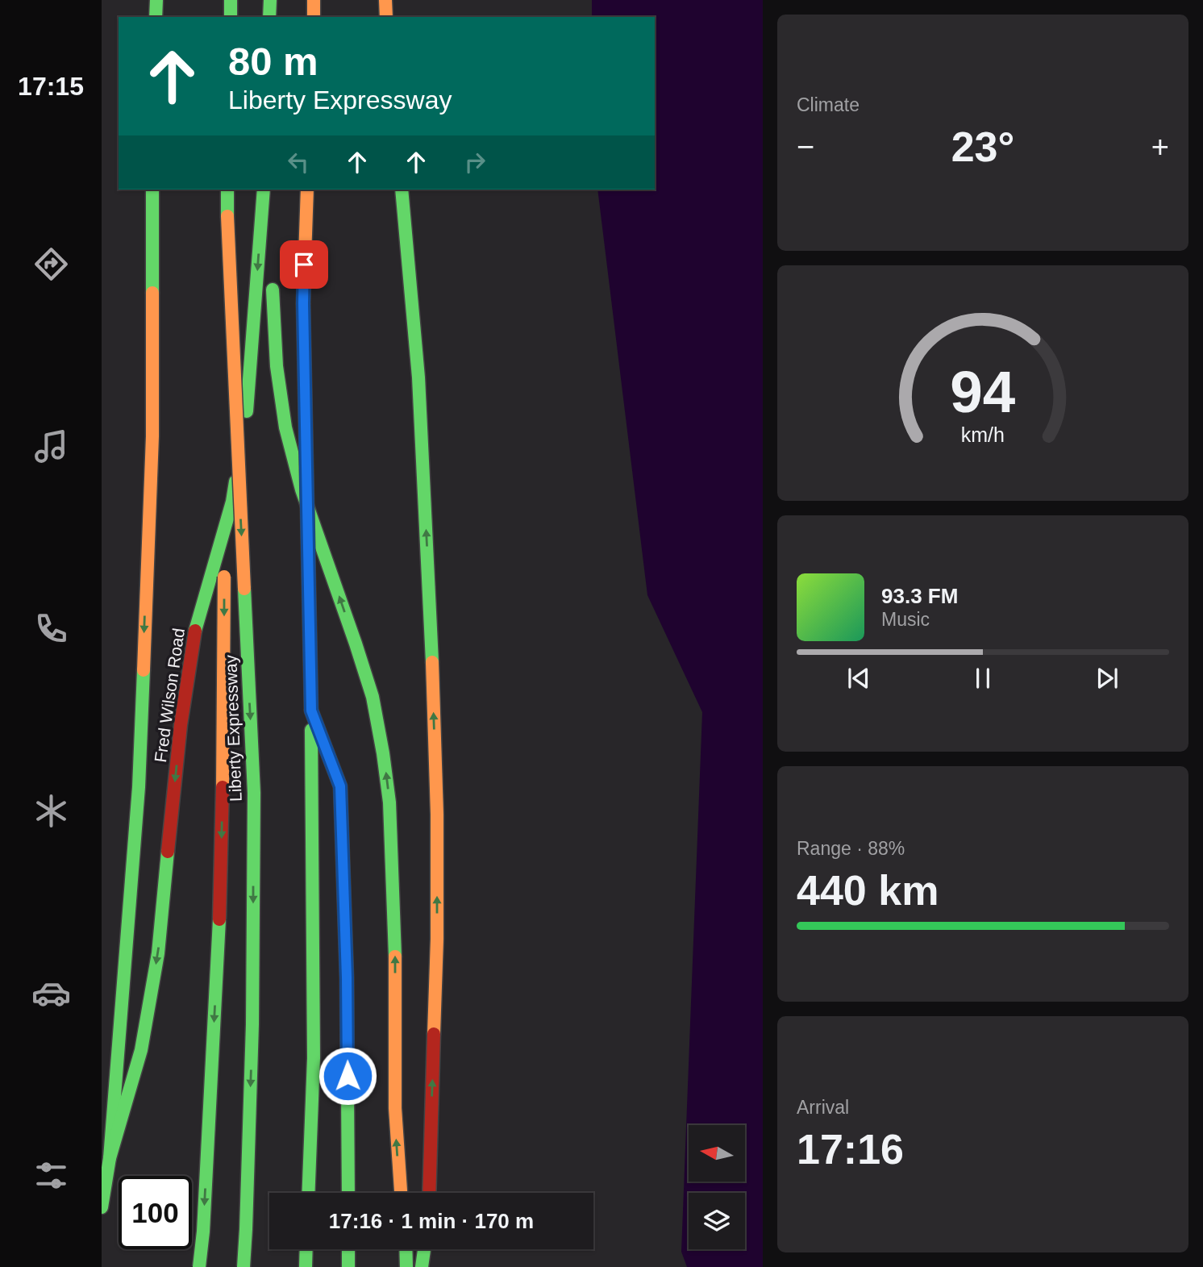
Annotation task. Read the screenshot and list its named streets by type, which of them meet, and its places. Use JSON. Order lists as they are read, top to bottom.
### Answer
{
  "streets": {
    "main road": ["Fred Wilson Road", "Liberty Expressway"]
  },
  "north": "left",
  "page": {
    "tabs": "17:15",
    "tile": [
      "Climate",
      ["Range · 88%", "440 km"],
      ["Arrival", "17:16"]
    ],
    "turn": ["80 m", "Liberty Expressway"],
    "heat": ["−", "23°", "+"],
    "song": ["93.3 FM", "Music"],
    "limit": "100",
    "trip": "17:16 · 1 min · 170 m",
    "gauge": ["94", "km/h"]
  }
}
